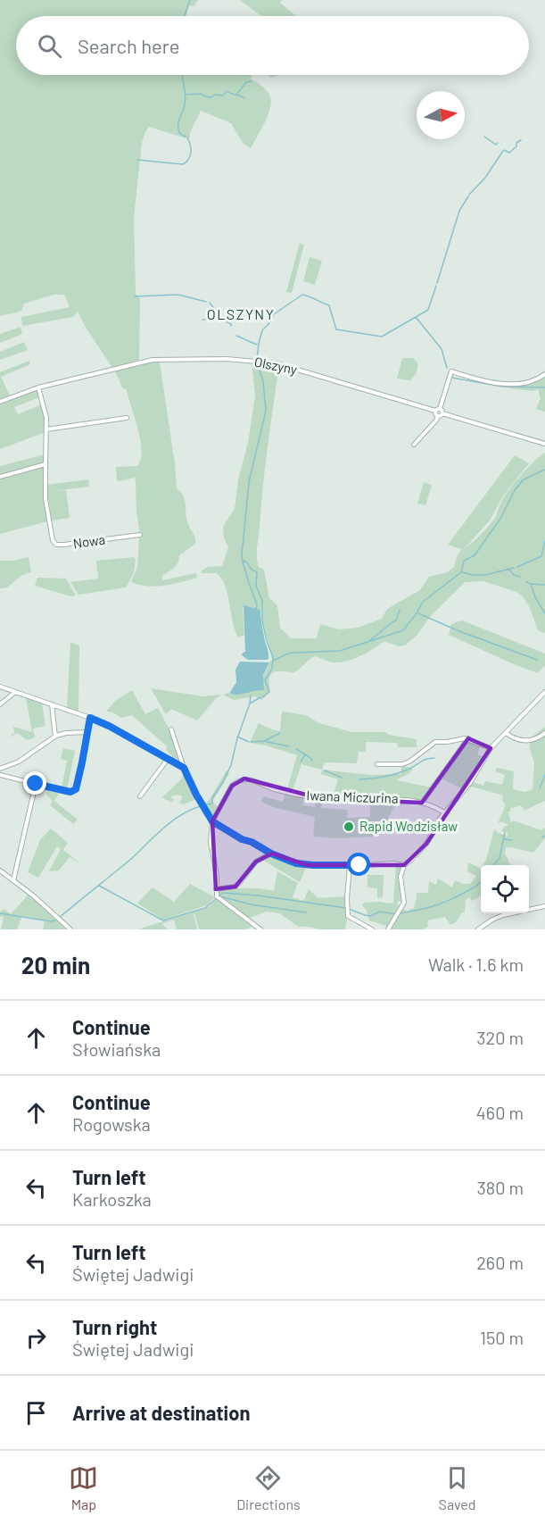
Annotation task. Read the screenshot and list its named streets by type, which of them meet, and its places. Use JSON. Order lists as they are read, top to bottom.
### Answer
{
  "streets": {
    "street": ["Olszyny", "Nowa", "Iwana Miczurina"]
  },
  "crossings": [
    ["Olszyny", "Nowa"]
  ],
  "districts": ["OLSZYNY"],
  "places": ["Rapid Wodzisław"],
  "north": "right",
  "page": {
    "search": "Search here",
    "heading": ["20 min", "Walk · 1.6 km"],
    "list": [
      ["Continue", "Słowiańska", "320 m"],
      ["Continue", "Rogowska", "460 m"],
      ["Turn left", "Karkoszka", "380 m"],
      ["Turn left", "Świętej Jadwigi", "260 m"],
      ["Turn right", "Świętej Jadwigi", "150 m"],
      "Arrive at destination"
    ],
    "nav": ["Map", "Directions", "Saved"]
  }
}
